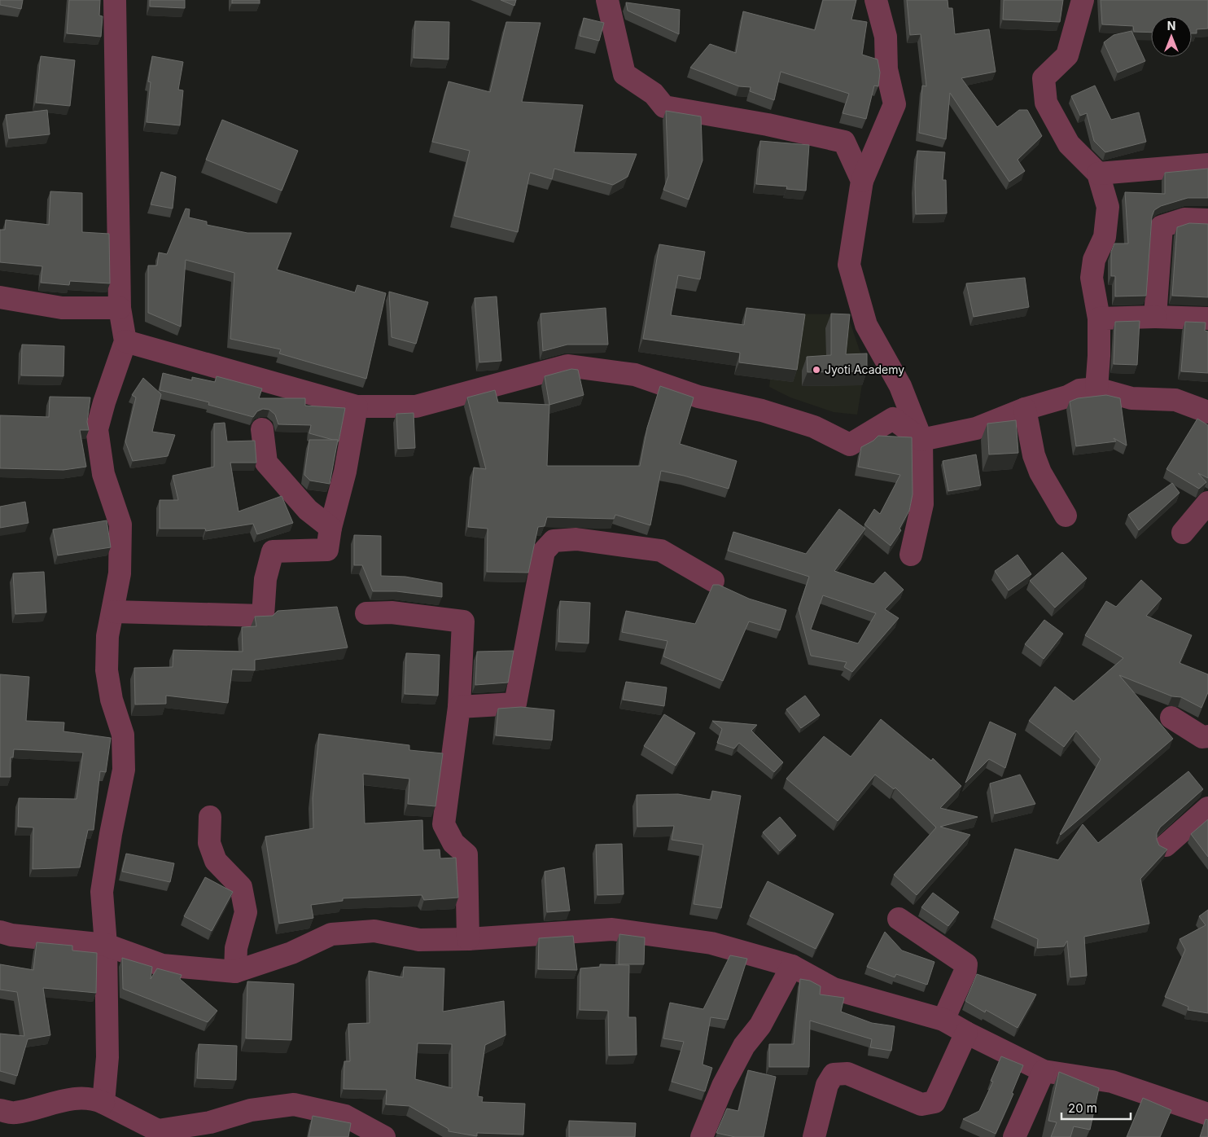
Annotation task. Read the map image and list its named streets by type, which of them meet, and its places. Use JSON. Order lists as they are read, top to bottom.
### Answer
{
  "places": ["Jyoti Academy"],
  "scale_bar": "20 m",
  "north": "top"
}
